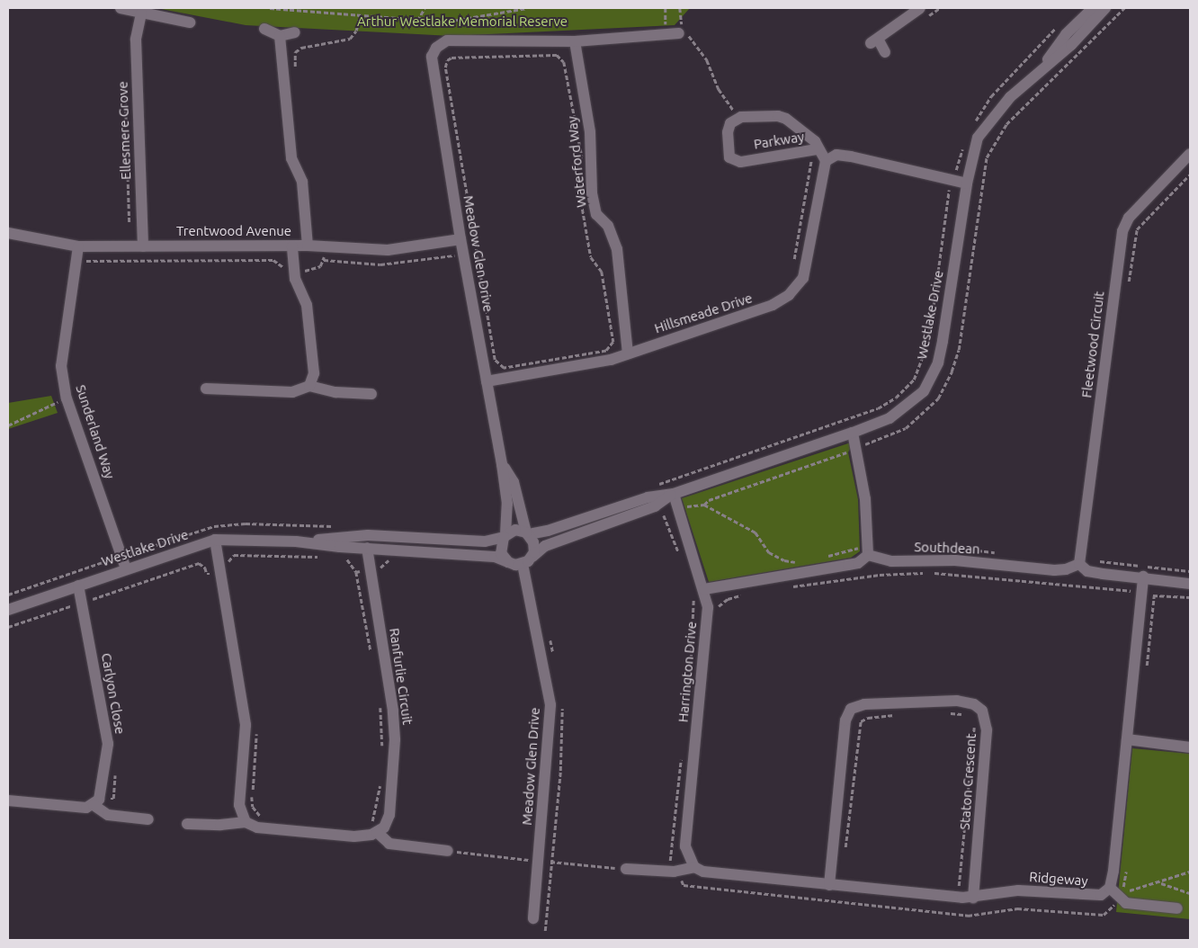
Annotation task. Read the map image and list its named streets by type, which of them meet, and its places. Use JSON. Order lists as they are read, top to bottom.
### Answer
{
  "streets": {
    "street": [
      "Ellesmere Grove",
      "Parkway",
      "Waterford Way",
      "Trentwood Avenue",
      "Meadow Glen Drive",
      "Hillsmeade Drive",
      "Westlake Drive",
      "Fleetwood Circuit",
      "Sunderland Way",
      "Southdean",
      "Harrington Drive",
      "Ranfurlie Circuit",
      "Carlyon Close",
      "Staton Crescent",
      "Ridgeway"
    ]
  },
  "crossings": [
    ["Ellesmere Grove", "Trentwood Avenue"],
    ["Parkway", "Hillsmeade Drive"],
    ["Parkway", "Westlake Drive"],
    ["Waterford Way", "Meadow Glen Drive"],
    ["Waterford Way", "Hillsmeade Drive"],
    ["Trentwood Avenue", "Meadow Glen Drive"],
    ["Trentwood Avenue", "Sunderland Way"],
    ["Meadow Glen Drive", "Hillsmeade Drive"],
    ["Meadow Glen Drive", "Westlake Drive"],
    ["Westlake Drive", "Sunderland Way"],
    ["Westlake Drive", "Harrington Drive"],
    ["Westlake Drive", "Ranfurlie Circuit"],
    ["Westlake Drive", "Carlyon Close"],
    ["Fleetwood Circuit", "Southdean"],
    ["Harrington Drive", "Ridgeway"],
    ["Staton Crescent", "Ridgeway"]
  ],
  "parks": ["Arthur Westlake Memorial Reserve"]
}
